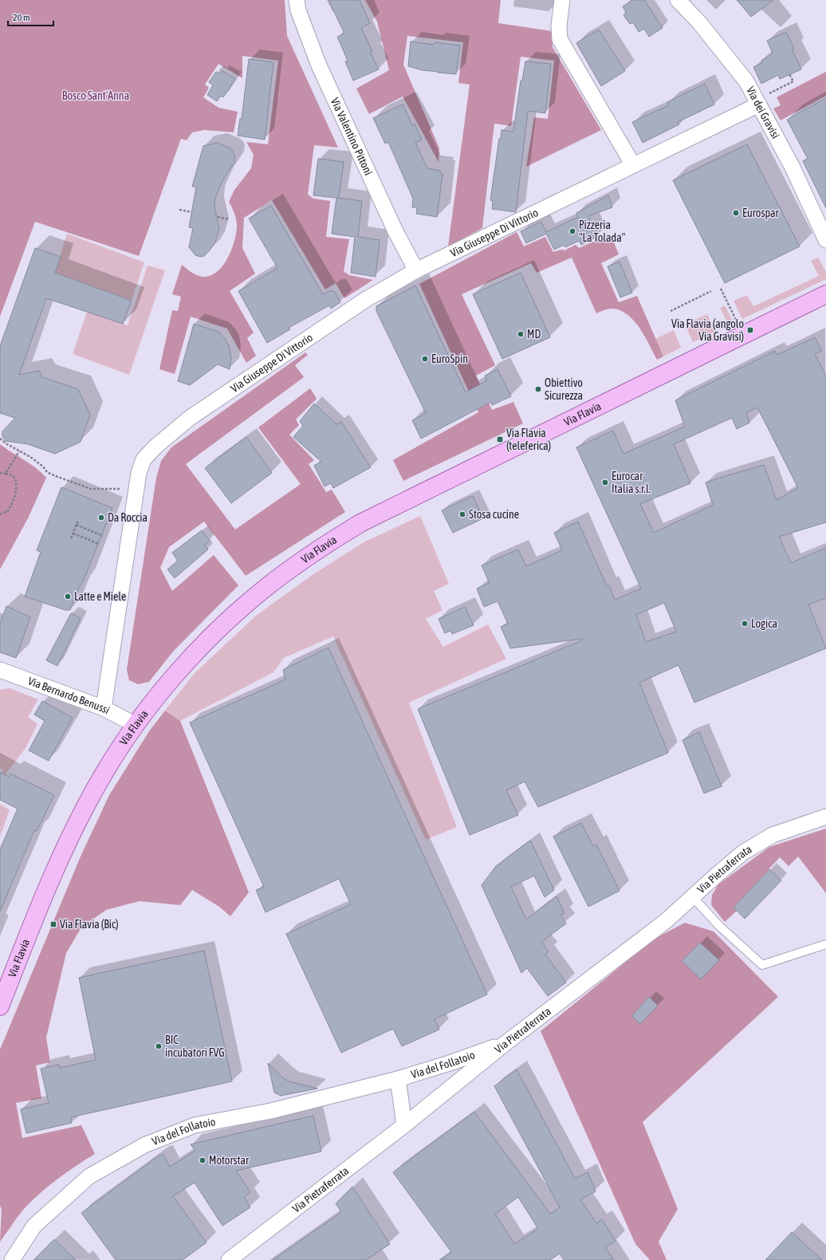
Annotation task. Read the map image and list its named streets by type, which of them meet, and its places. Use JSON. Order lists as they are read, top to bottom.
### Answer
{
  "streets": {
    "main road": ["Via Flavia"],
    "street": [
      "Via dei Gravisi",
      "Via Valentino Pittoni",
      "Via Giuseppe Di Vittorio",
      "Via Bernardo Benussi",
      "Via Pietraferrata",
      "Via del Follatoio"
    ]
  },
  "crossings": [
    ["Via dei Gravisi", "Via Giuseppe Di Vittorio"],
    ["Via Valentino Pittoni", "Via Giuseppe Di Vittorio"],
    ["Via Giuseppe Di Vittorio", "Via Bernardo Benussi"],
    ["Via Flavia", "Via Bernardo Benussi"],
    ["Via Pietraferrata", "Via del Follatoio"]
  ],
  "parks": ["Bosco Sant'Anna"],
  "places": {
    "other": [
      "Eurospar",
      "Pizzeria \"La Tolada\"",
      "MD",
      "EuroSpin",
      "Obiettivo Sicurezza",
      "Eurocar Italia s.r.l.",
      "Stosa cucine",
      "Da Roccia",
      "Latte e Miele",
      "Logica",
      "BIC incubatori FVG",
      "Motorstar"
    ],
    "transit": ["Via Flavia (angolo Via Gravisi)", "Via Flavia (teleferica)", "Via Flavia (Bic)"]
  },
  "scale_bar": "20 m"
}
